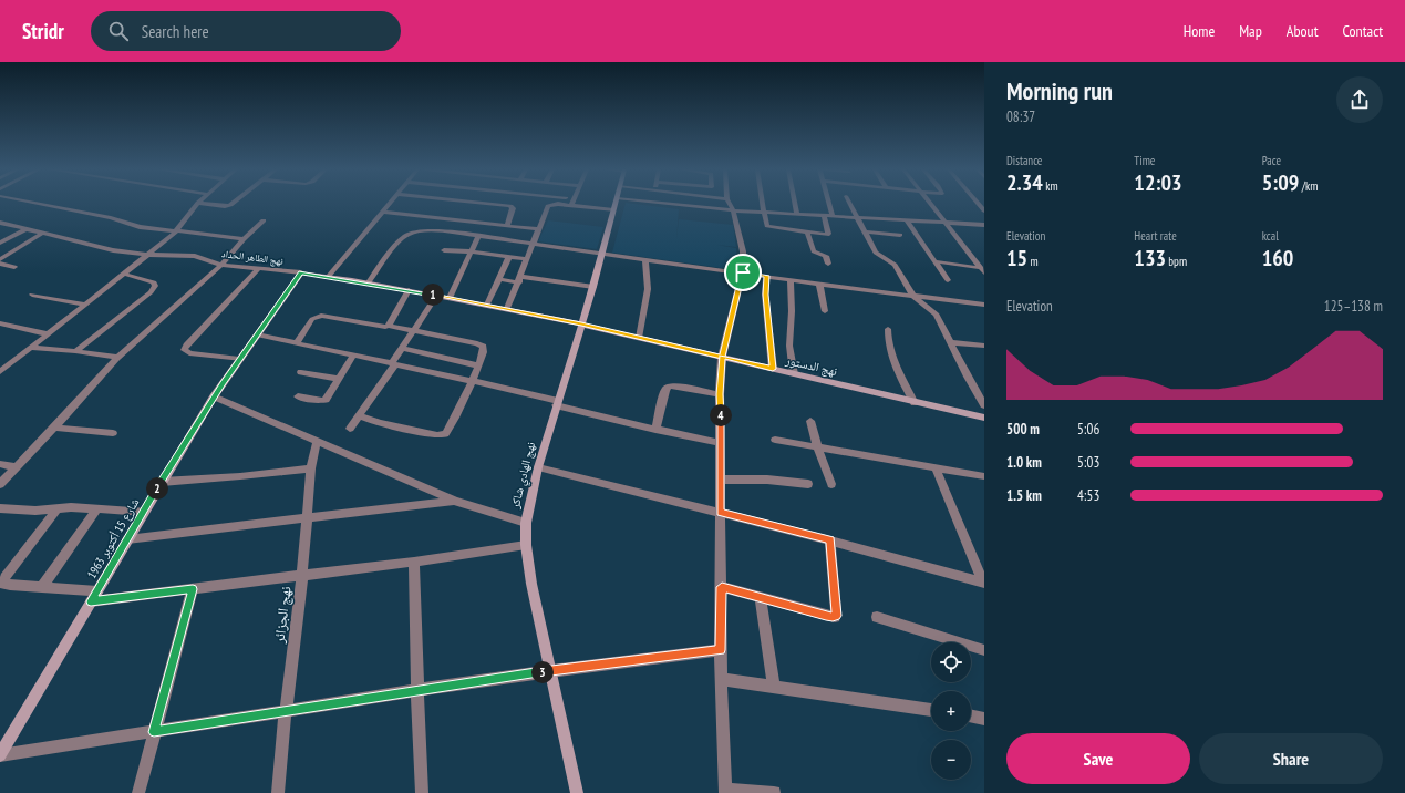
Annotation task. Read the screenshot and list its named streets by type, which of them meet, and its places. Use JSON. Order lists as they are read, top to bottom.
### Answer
{
  "streets": {
    "street": [
      "نهج الطاهر الحداد",
      "نهج الدستور",
      "نهج الهادي شاكر",
      "شارع 15 أكتوبر 1963",
      "نهج الجزائر"
    ]
  },
  "crossings": [
    ["نهج الطاهر الحداد", "نهج الدستور"],
    ["نهج الطاهر الحداد", "نهج الهادي شاكر"],
    ["نهج الطاهر الحداد", "شارع 15 أكتوبر 1963"],
    ["نهج الدستور", "نهج الهادي شاكر"]
  ],
  "page": {
    "header": "Stridr",
    "search": "Search here",
    "nav": [
      "Home",
      "Map",
      "About",
      "Contact"
    ],
    "heading": ["Morning run", "08:37"],
    "stats": [
      ["Distance", "2.34 km"],
      ["Time", "12:03"],
      ["Pace", "5:09 /km"],
      ["Elevation", "15 m"],
      ["Heart rate", "133 bpm"],
      ["kcal", "160"]
    ],
    "pins": [
      "1",
      "4",
      "2",
      "3"
    ],
    "chart": ["Elevation", "125–138 m"],
    "list": [
      {
        "name": "500 m",
        "note": "5:06"
      },
      {
        "name": "1.0 km",
        "note": "5:03"
      },
      {
        "name": "1.5 km",
        "note": "4:53"
      }
    ],
    "map_buttons": ["+", "−"],
    "buttons": ["Save", "Share"]
  }
}
